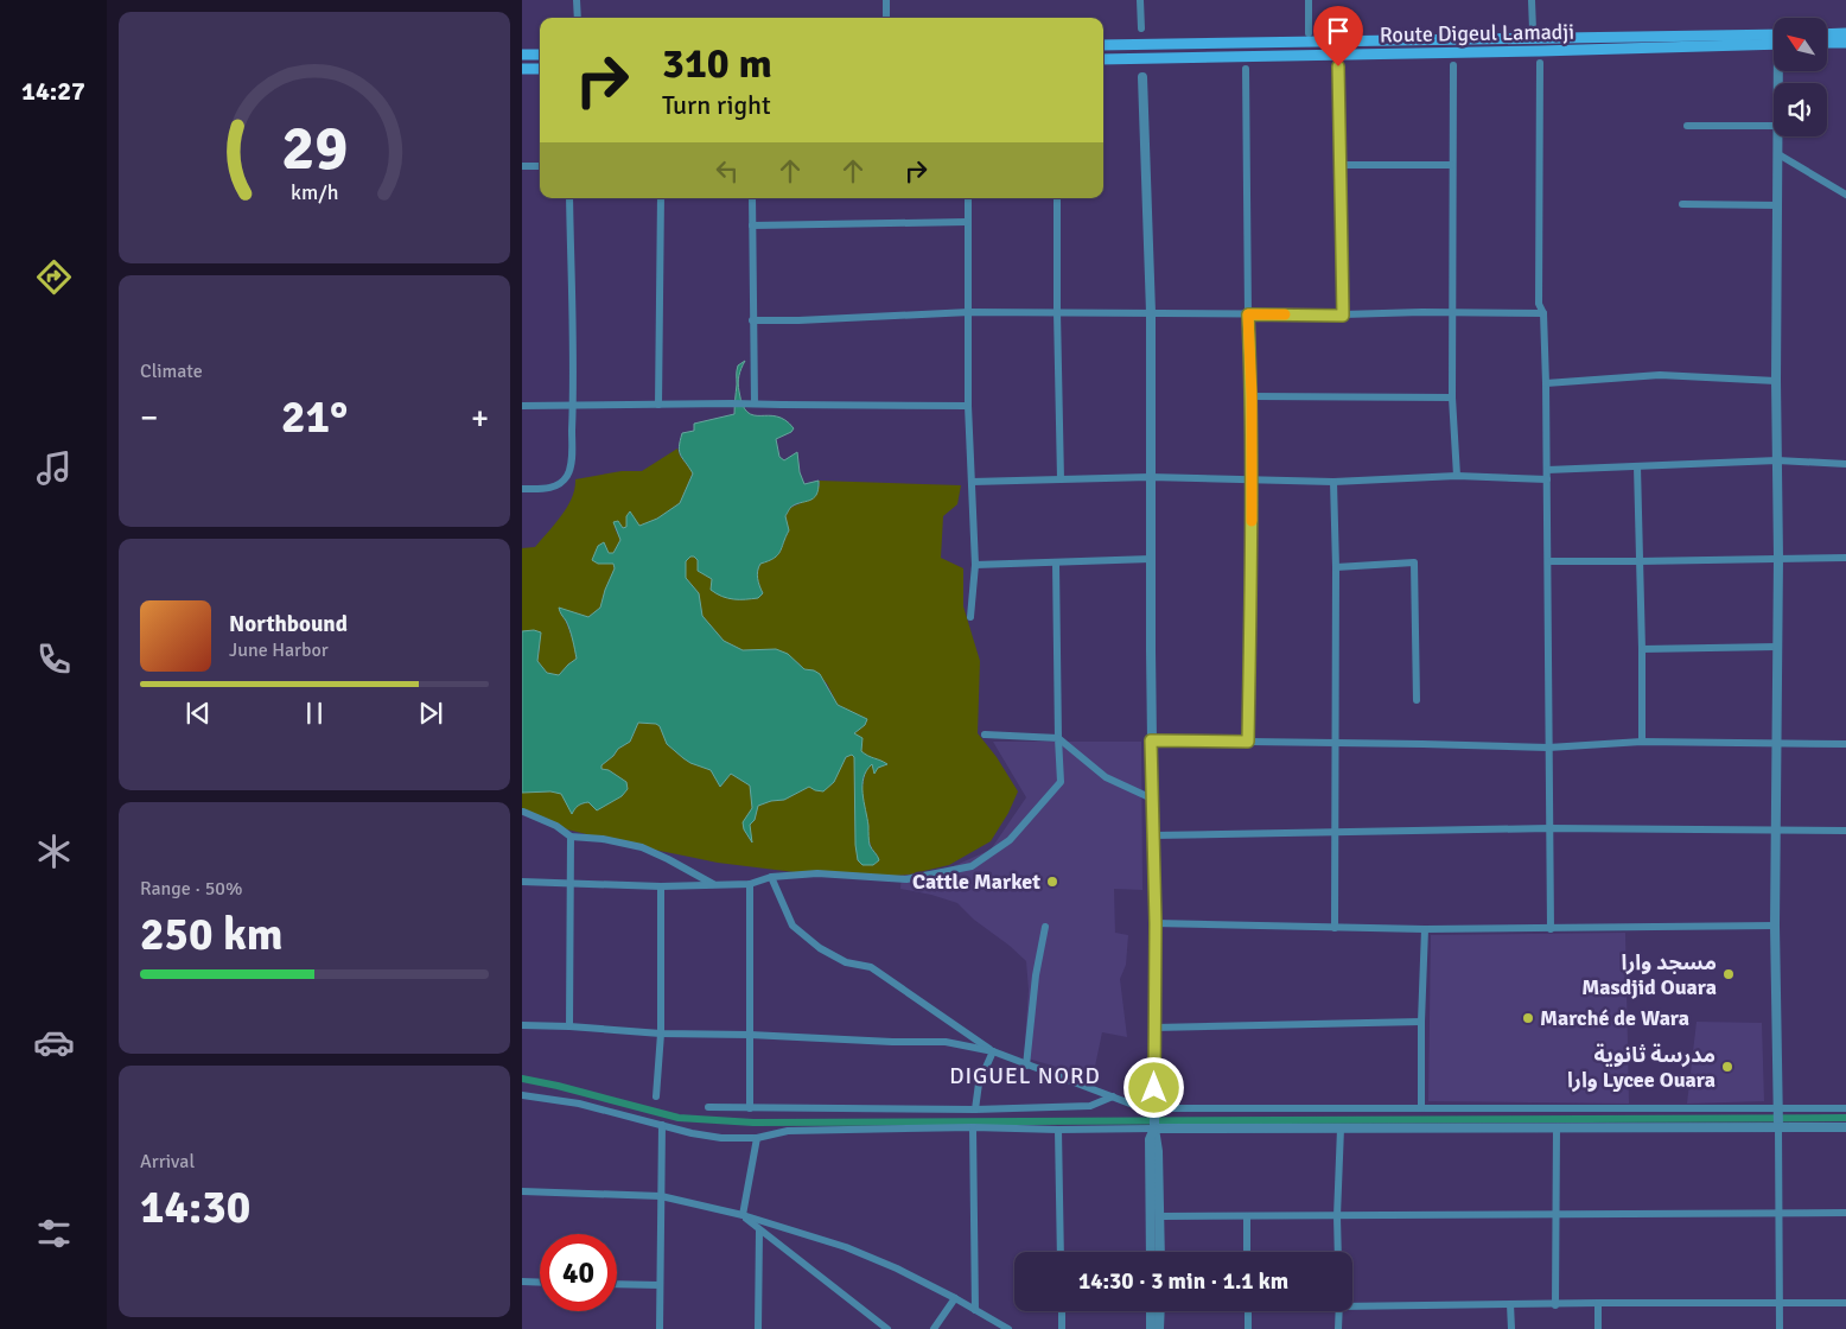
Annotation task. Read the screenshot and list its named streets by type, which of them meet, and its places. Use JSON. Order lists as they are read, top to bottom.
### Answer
{
  "streets": {
    "main road": ["Route Digeul Lamadji"]
  },
  "districts": ["DIGUEL NORD"],
  "places": [
    "Cattle Market",
    "مسجد وارا Masdjid Ouara",
    "Marché de Wara",
    "مدرسة ثانوية وارا Lycee Ouara"
  ],
  "north": "top left",
  "page": {
    "tabs": "14:27",
    "turn": ["310 m", "Turn right"],
    "tile": [
      "Climate",
      ["Range · 50%", "250 km"],
      ["Arrival", "14:30"]
    ],
    "heat": ["−", "21°", "+"],
    "song": ["Northbound", "June Harbor"],
    "limit": "40",
    "trip": "14:30 · 3 min · 1.1 km",
    "gauge": ["29", "km/h"]
  }
}
